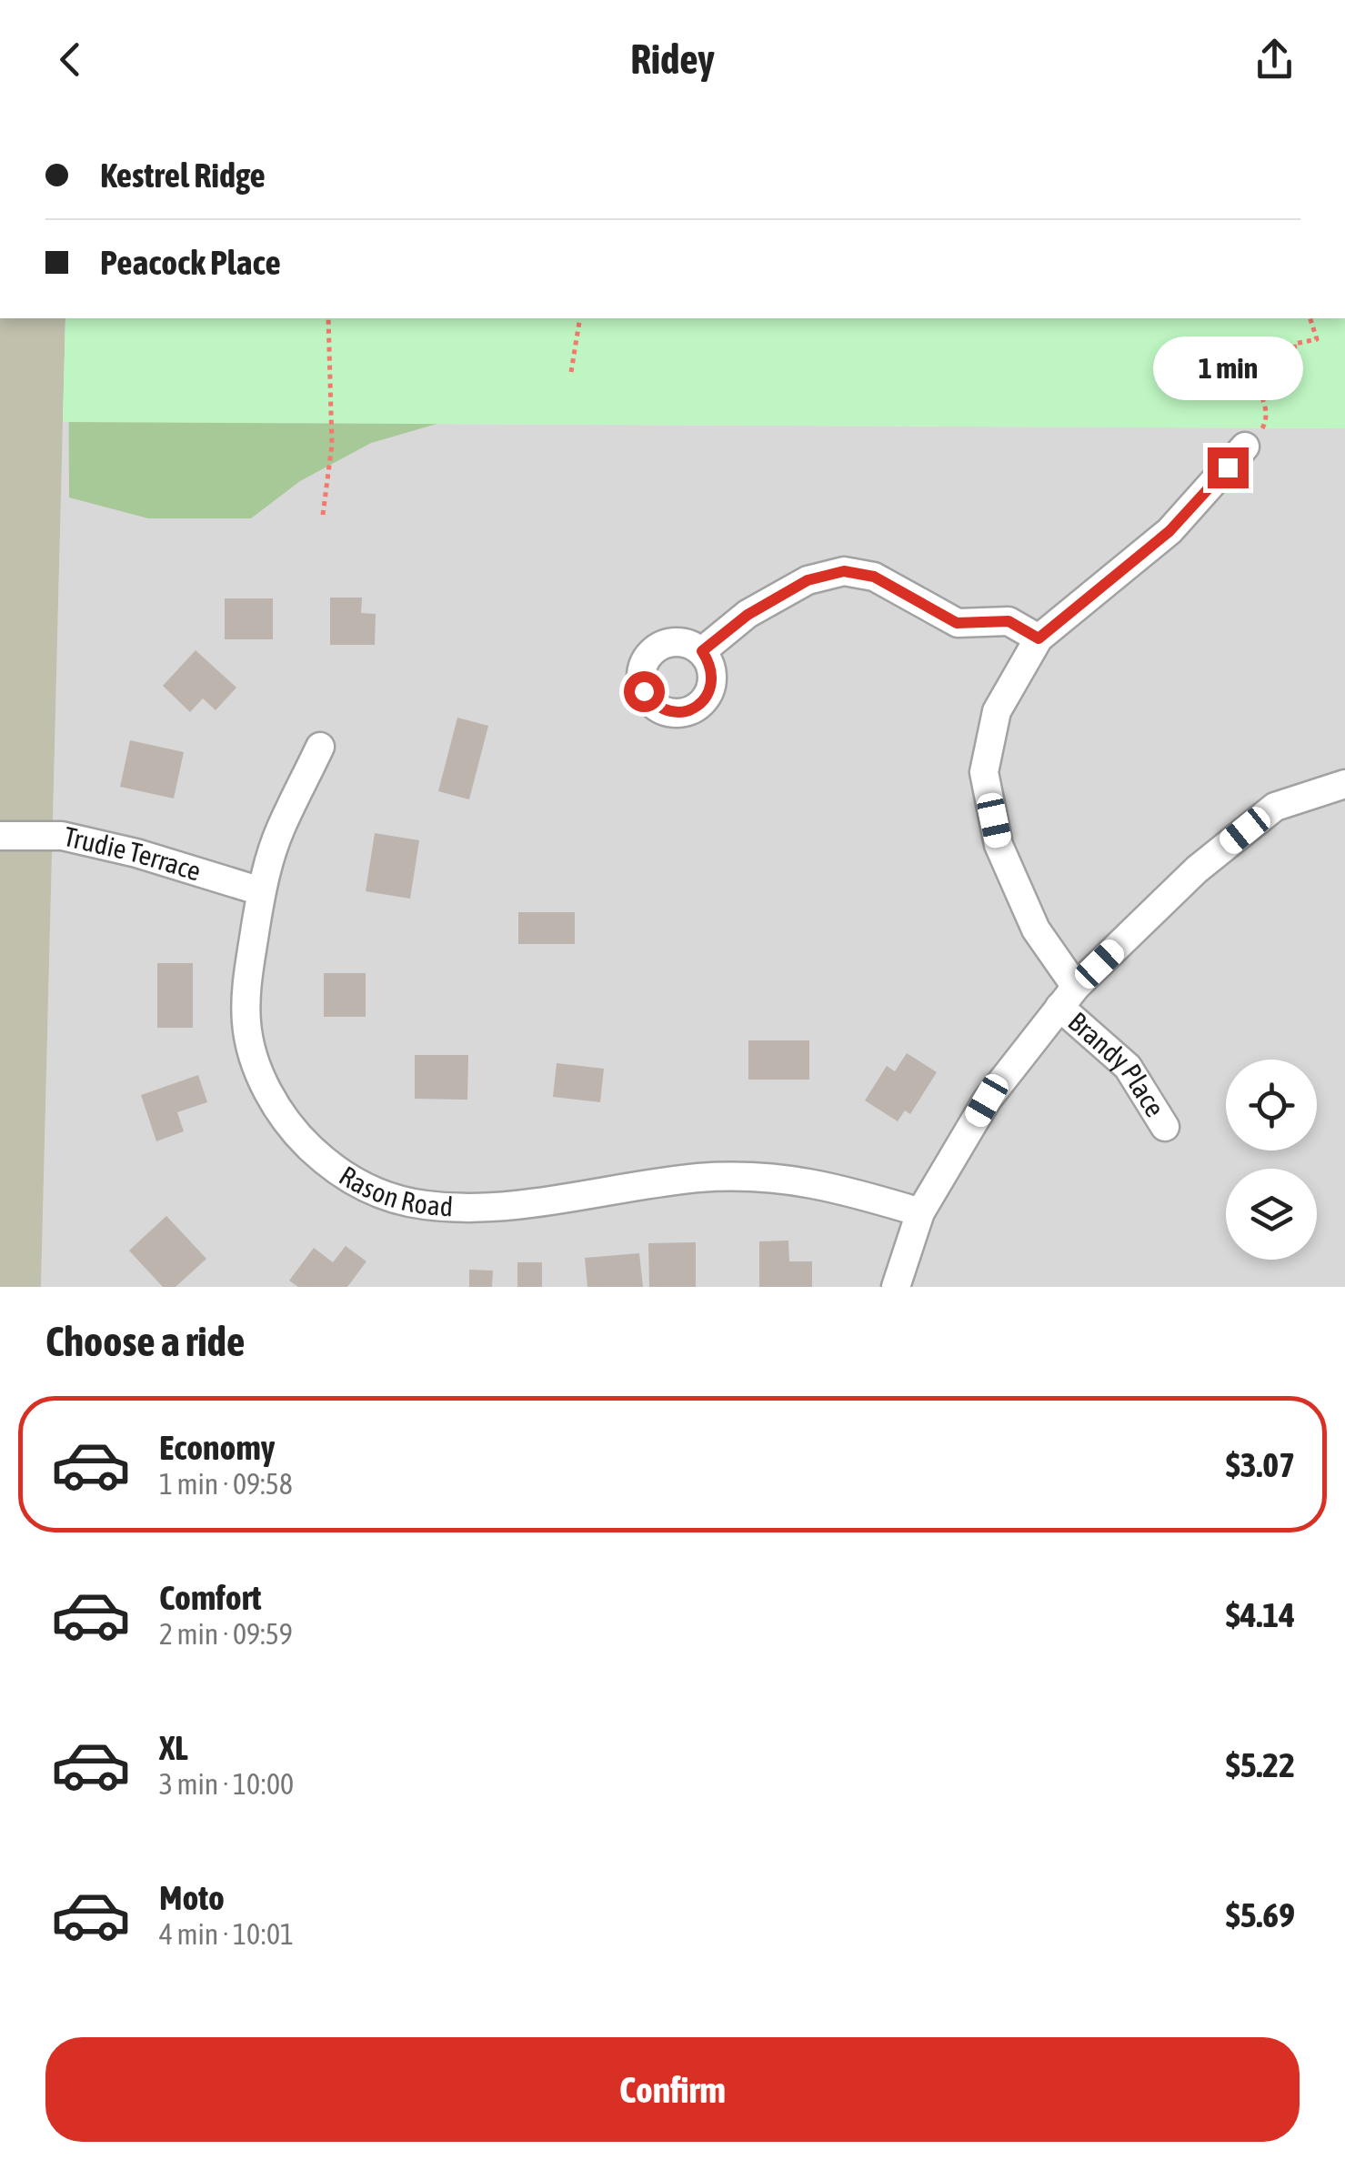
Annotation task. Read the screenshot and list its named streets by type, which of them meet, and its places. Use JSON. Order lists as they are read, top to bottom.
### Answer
{
  "streets": {
    "street": ["Trudie Terrace", "Brandy Place", "Rason Road"]
  },
  "crossings": [
    ["Trudie Terrace", "Rason Road"]
  ],
  "page": {
    "header": "Ridey",
    "banner": ["Kestrel Ridge", "Peacock Place"],
    "bubble": "1 min",
    "heading": "Choose a ride",
    "list": [
      {
        "name": "Economy",
        "note": "1 min · 09:58",
        "value": "$3.07"
      },
      {
        "name": "Comfort",
        "note": "2 min · 09:59",
        "value": "$4.14"
      },
      {
        "name": "XL",
        "note": "3 min · 10:00",
        "value": "$5.22"
      },
      {
        "name": "Moto",
        "note": "4 min · 10:01",
        "value": "$5.69"
      }
    ],
    "buttons": "Confirm"
  }
}
